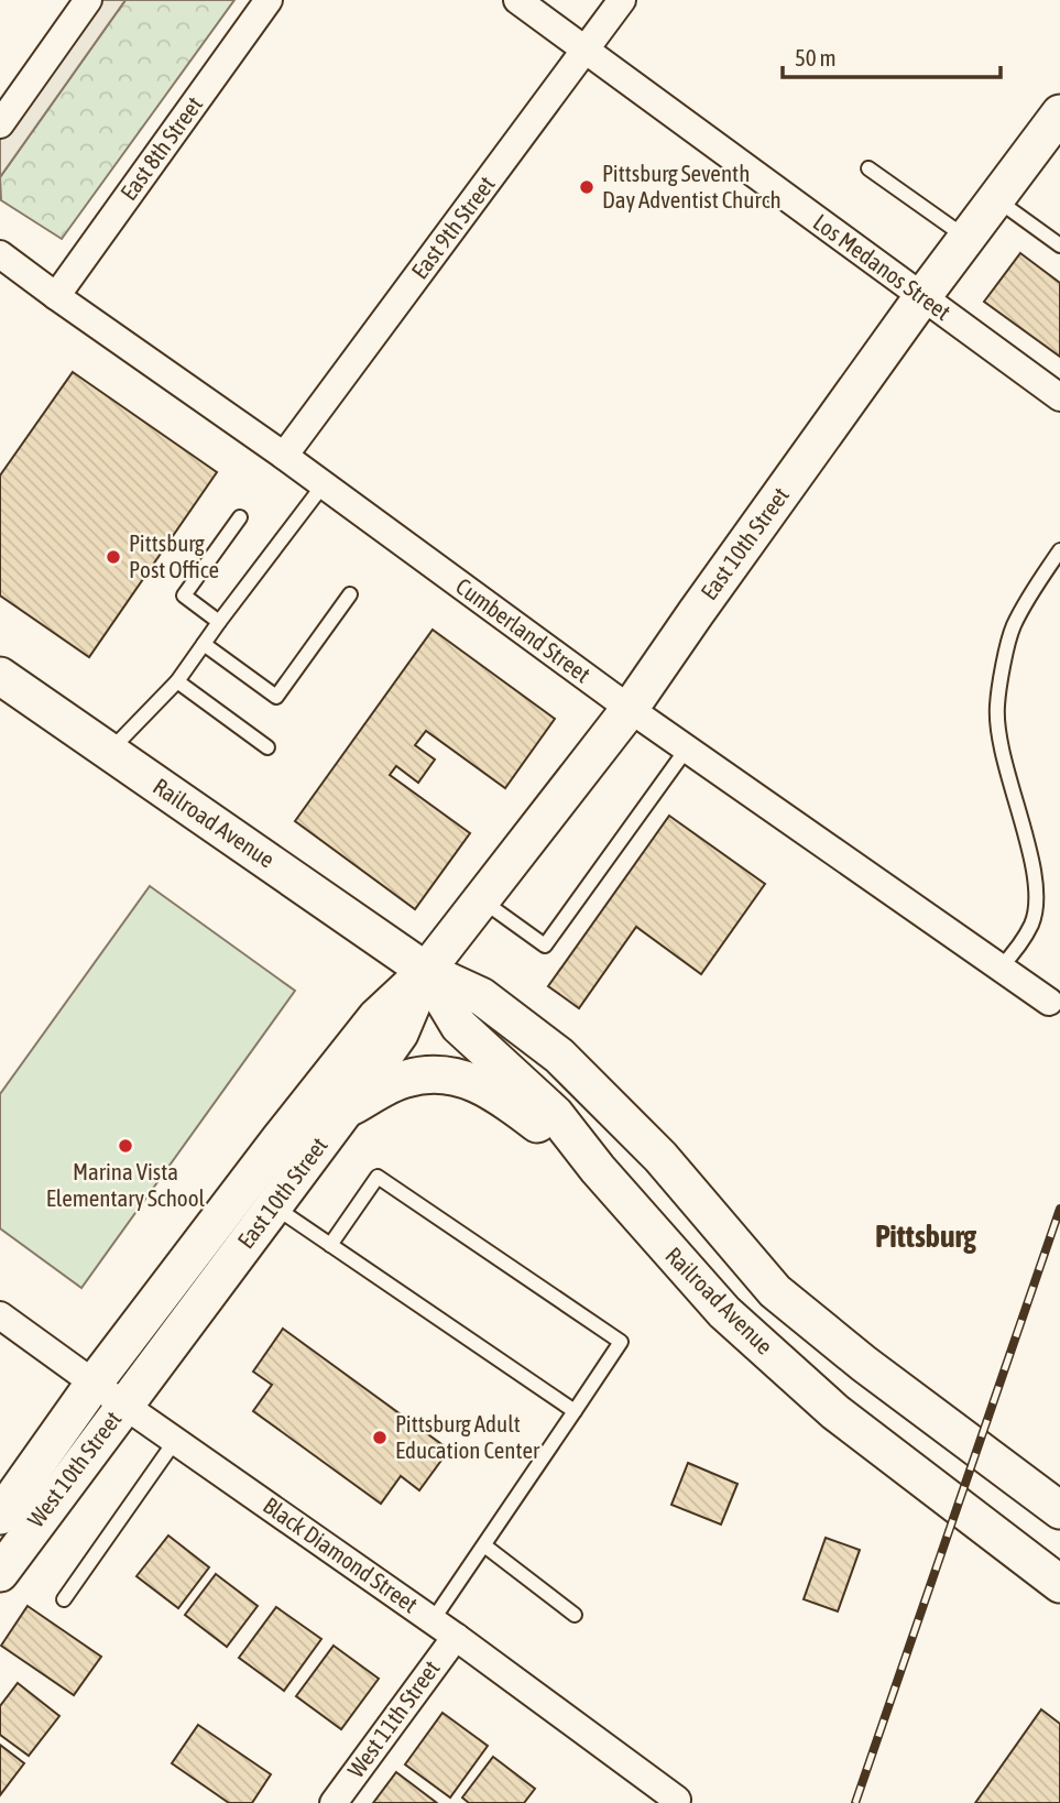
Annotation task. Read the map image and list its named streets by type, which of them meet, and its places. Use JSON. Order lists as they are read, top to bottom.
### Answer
{
  "streets": {
    "main road": ["East 10th Street", "Railroad Avenue", "West 10th Street"],
    "street": [
      "East 8th Street",
      "East 9th Street",
      "Los Medanos Street",
      "Cumberland Street",
      "Black Diamond Street",
      "West 11th Street"
    ]
  },
  "crossings": [
    ["East 8th Street", "Cumberland Street"],
    ["East 9th Street", "Los Medanos Street"],
    ["East 9th Street", "Cumberland Street"],
    ["Los Medanos Street", "East 10th Street"],
    ["East 10th Street", "Cumberland Street"],
    ["East 10th Street", "Railroad Avenue"],
    ["East 10th Street", "West 10th Street"],
    ["East 10th Street", "Black Diamond Street"],
    ["West 10th Street", "Black Diamond Street"],
    ["Black Diamond Street", "West 11th Street"]
  ],
  "districts": ["Pittsburg"],
  "places": [
    "Pittsburg Seventh Day Adventist Church",
    "Pittsburg Post Office",
    "Marina Vista Elementary School",
    "Pittsburg Adult Education Center"
  ],
  "scale_bar": "50 m"
}
